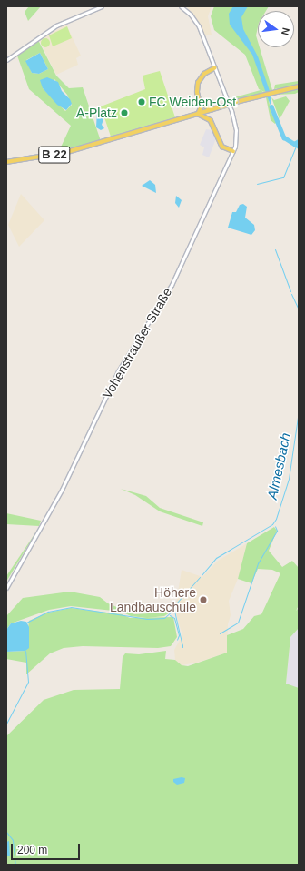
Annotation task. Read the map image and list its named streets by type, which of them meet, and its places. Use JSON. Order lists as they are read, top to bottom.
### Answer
{
  "streets": {
    "main road": ["B 22", "Vohenstraußer Straße"]
  },
  "water": ["Almesbach"],
  "places": ["FC Weiden-Ost", "A-Platz", "Höhere Landbauschule"],
  "scale_bar": "200 m",
  "north": "right"
}
